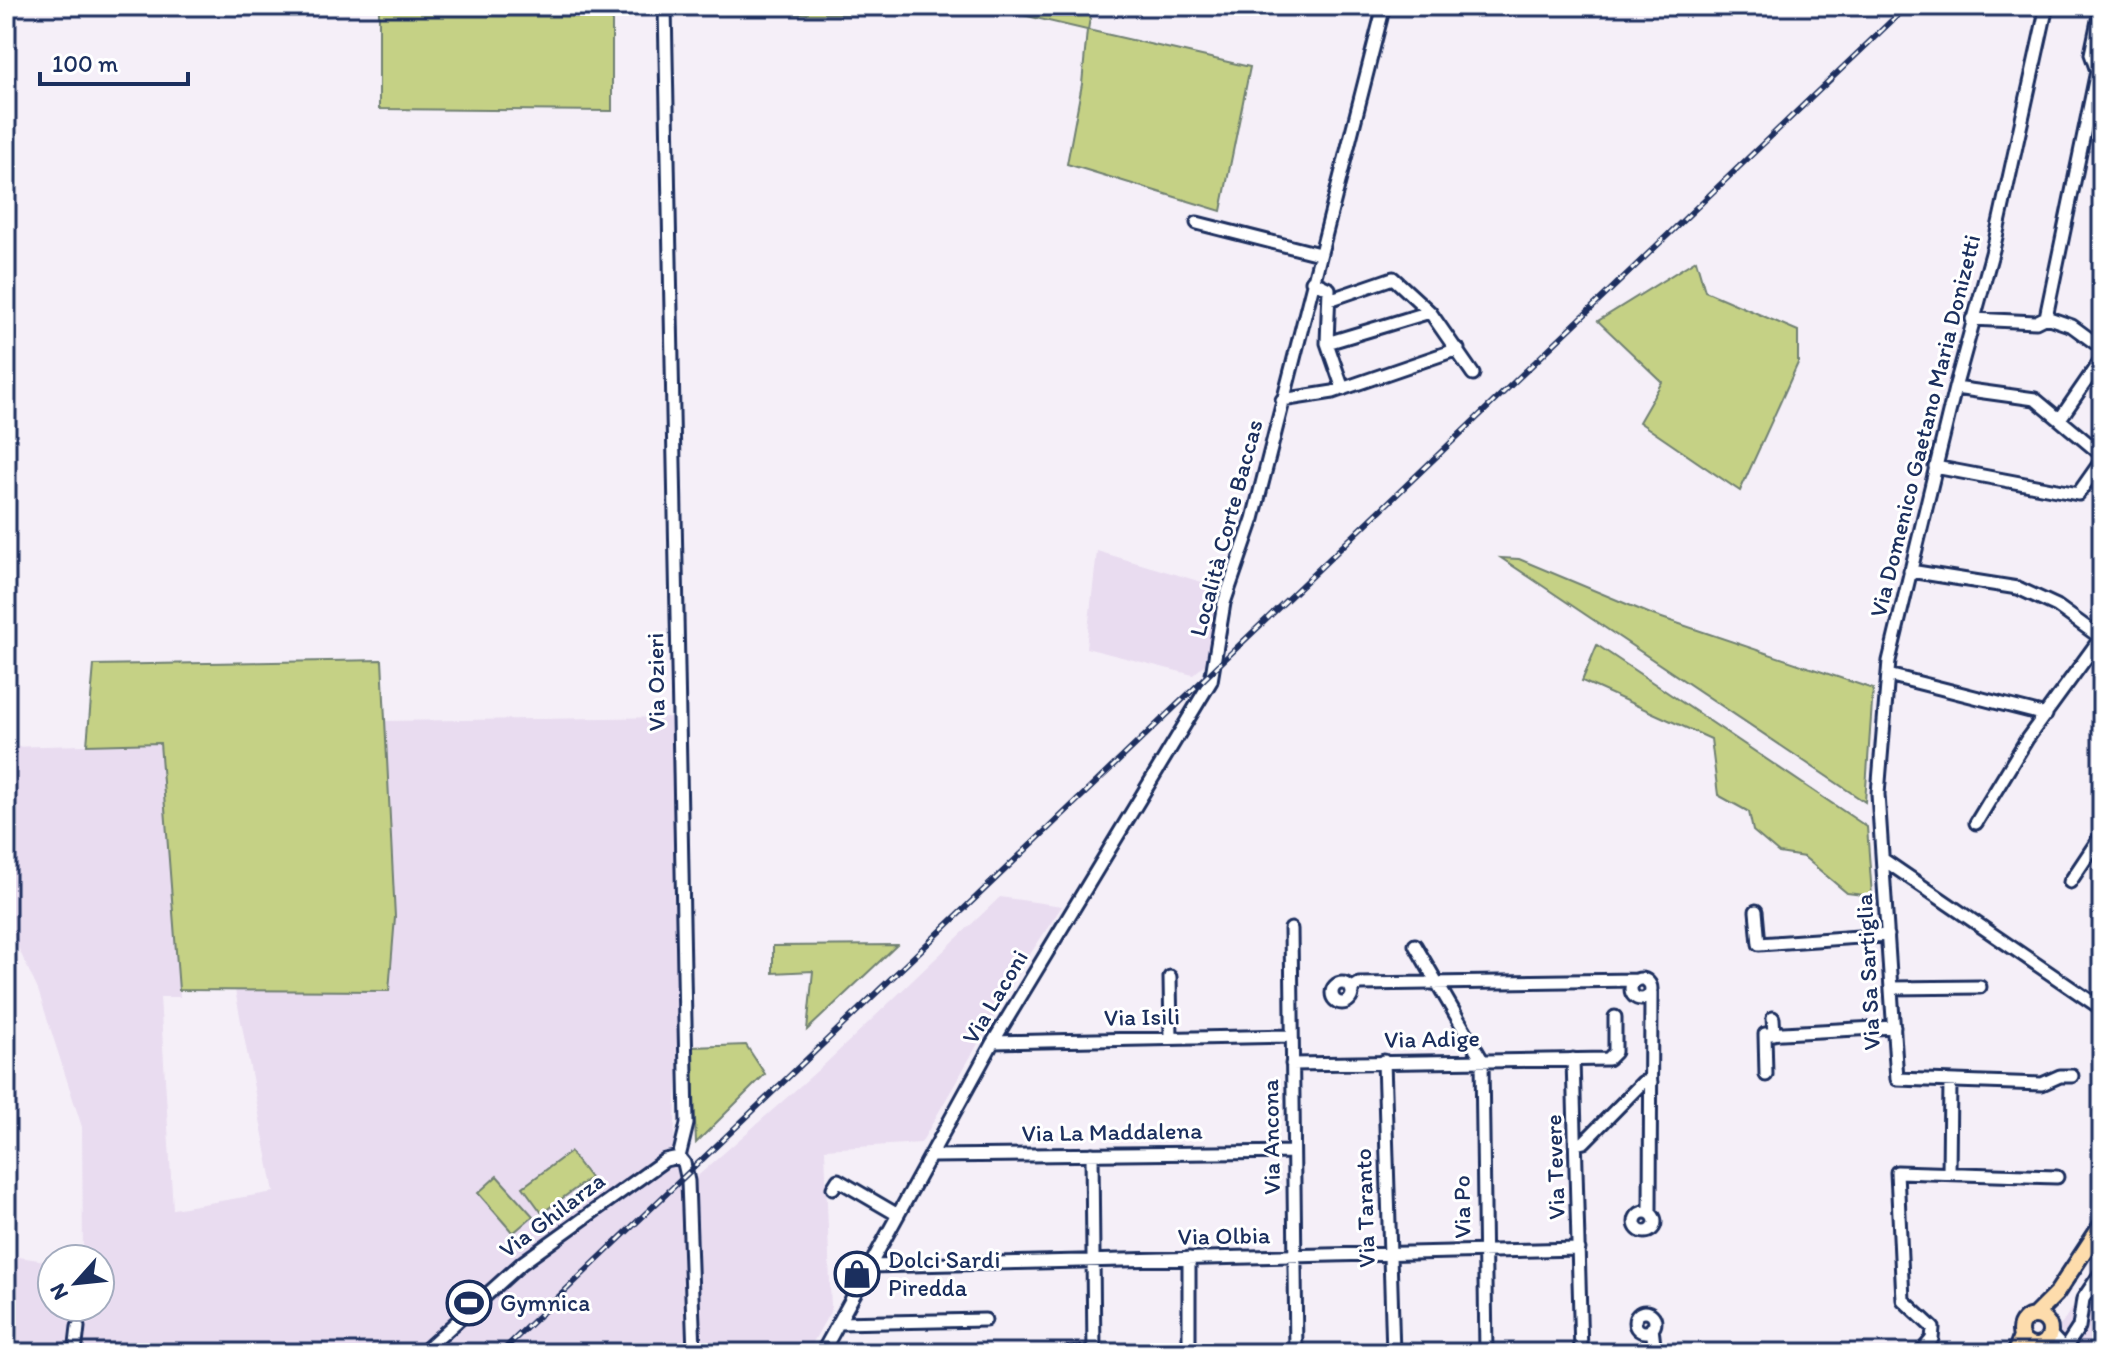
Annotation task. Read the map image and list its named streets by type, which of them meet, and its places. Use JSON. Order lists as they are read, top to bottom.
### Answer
{
  "streets": {
    "street": [
      "Via Domenico Gaetano Maria Donizetti",
      "Località Corte Baccas",
      "Via Ozieri",
      "Via Sa Sartiglia",
      "Via Laconi",
      "Via Isili",
      "Via Adige",
      "Via La Maddalena",
      "Via Ancona",
      "Via Tevere",
      "Via Po",
      "Via Taranto",
      "Via Ghilarza",
      "Via Olbia"
    ]
  },
  "crossings": [
    ["Via Domenico Gaetano Maria Donizetti", "Via Sa Sartiglia"],
    ["Località Corte Baccas", "Via Laconi"],
    ["Via Ozieri", "Via Ghilarza"],
    ["Via Laconi", "Via Isili"],
    ["Via Laconi", "Via La Maddalena"],
    ["Via Laconi", "Via Olbia"],
    ["Via Isili", "Via Ancona"],
    ["Via Adige", "Via Ancona"],
    ["Via Adige", "Via Tevere"],
    ["Via Adige", "Via Po"],
    ["Via Adige", "Via Taranto"],
    ["Via La Maddalena", "Via Ancona"],
    ["Via Ancona", "Via Olbia"],
    ["Via Tevere", "Via Olbia"],
    ["Via Po", "Via Olbia"],
    ["Via Taranto", "Via Olbia"]
  ],
  "places": {
    "shop": ["Dolci Sardi Piredda"],
    "sports": ["Gymnica"]
  },
  "scale_bar": "100 m",
  "north": "bottom left"
}
